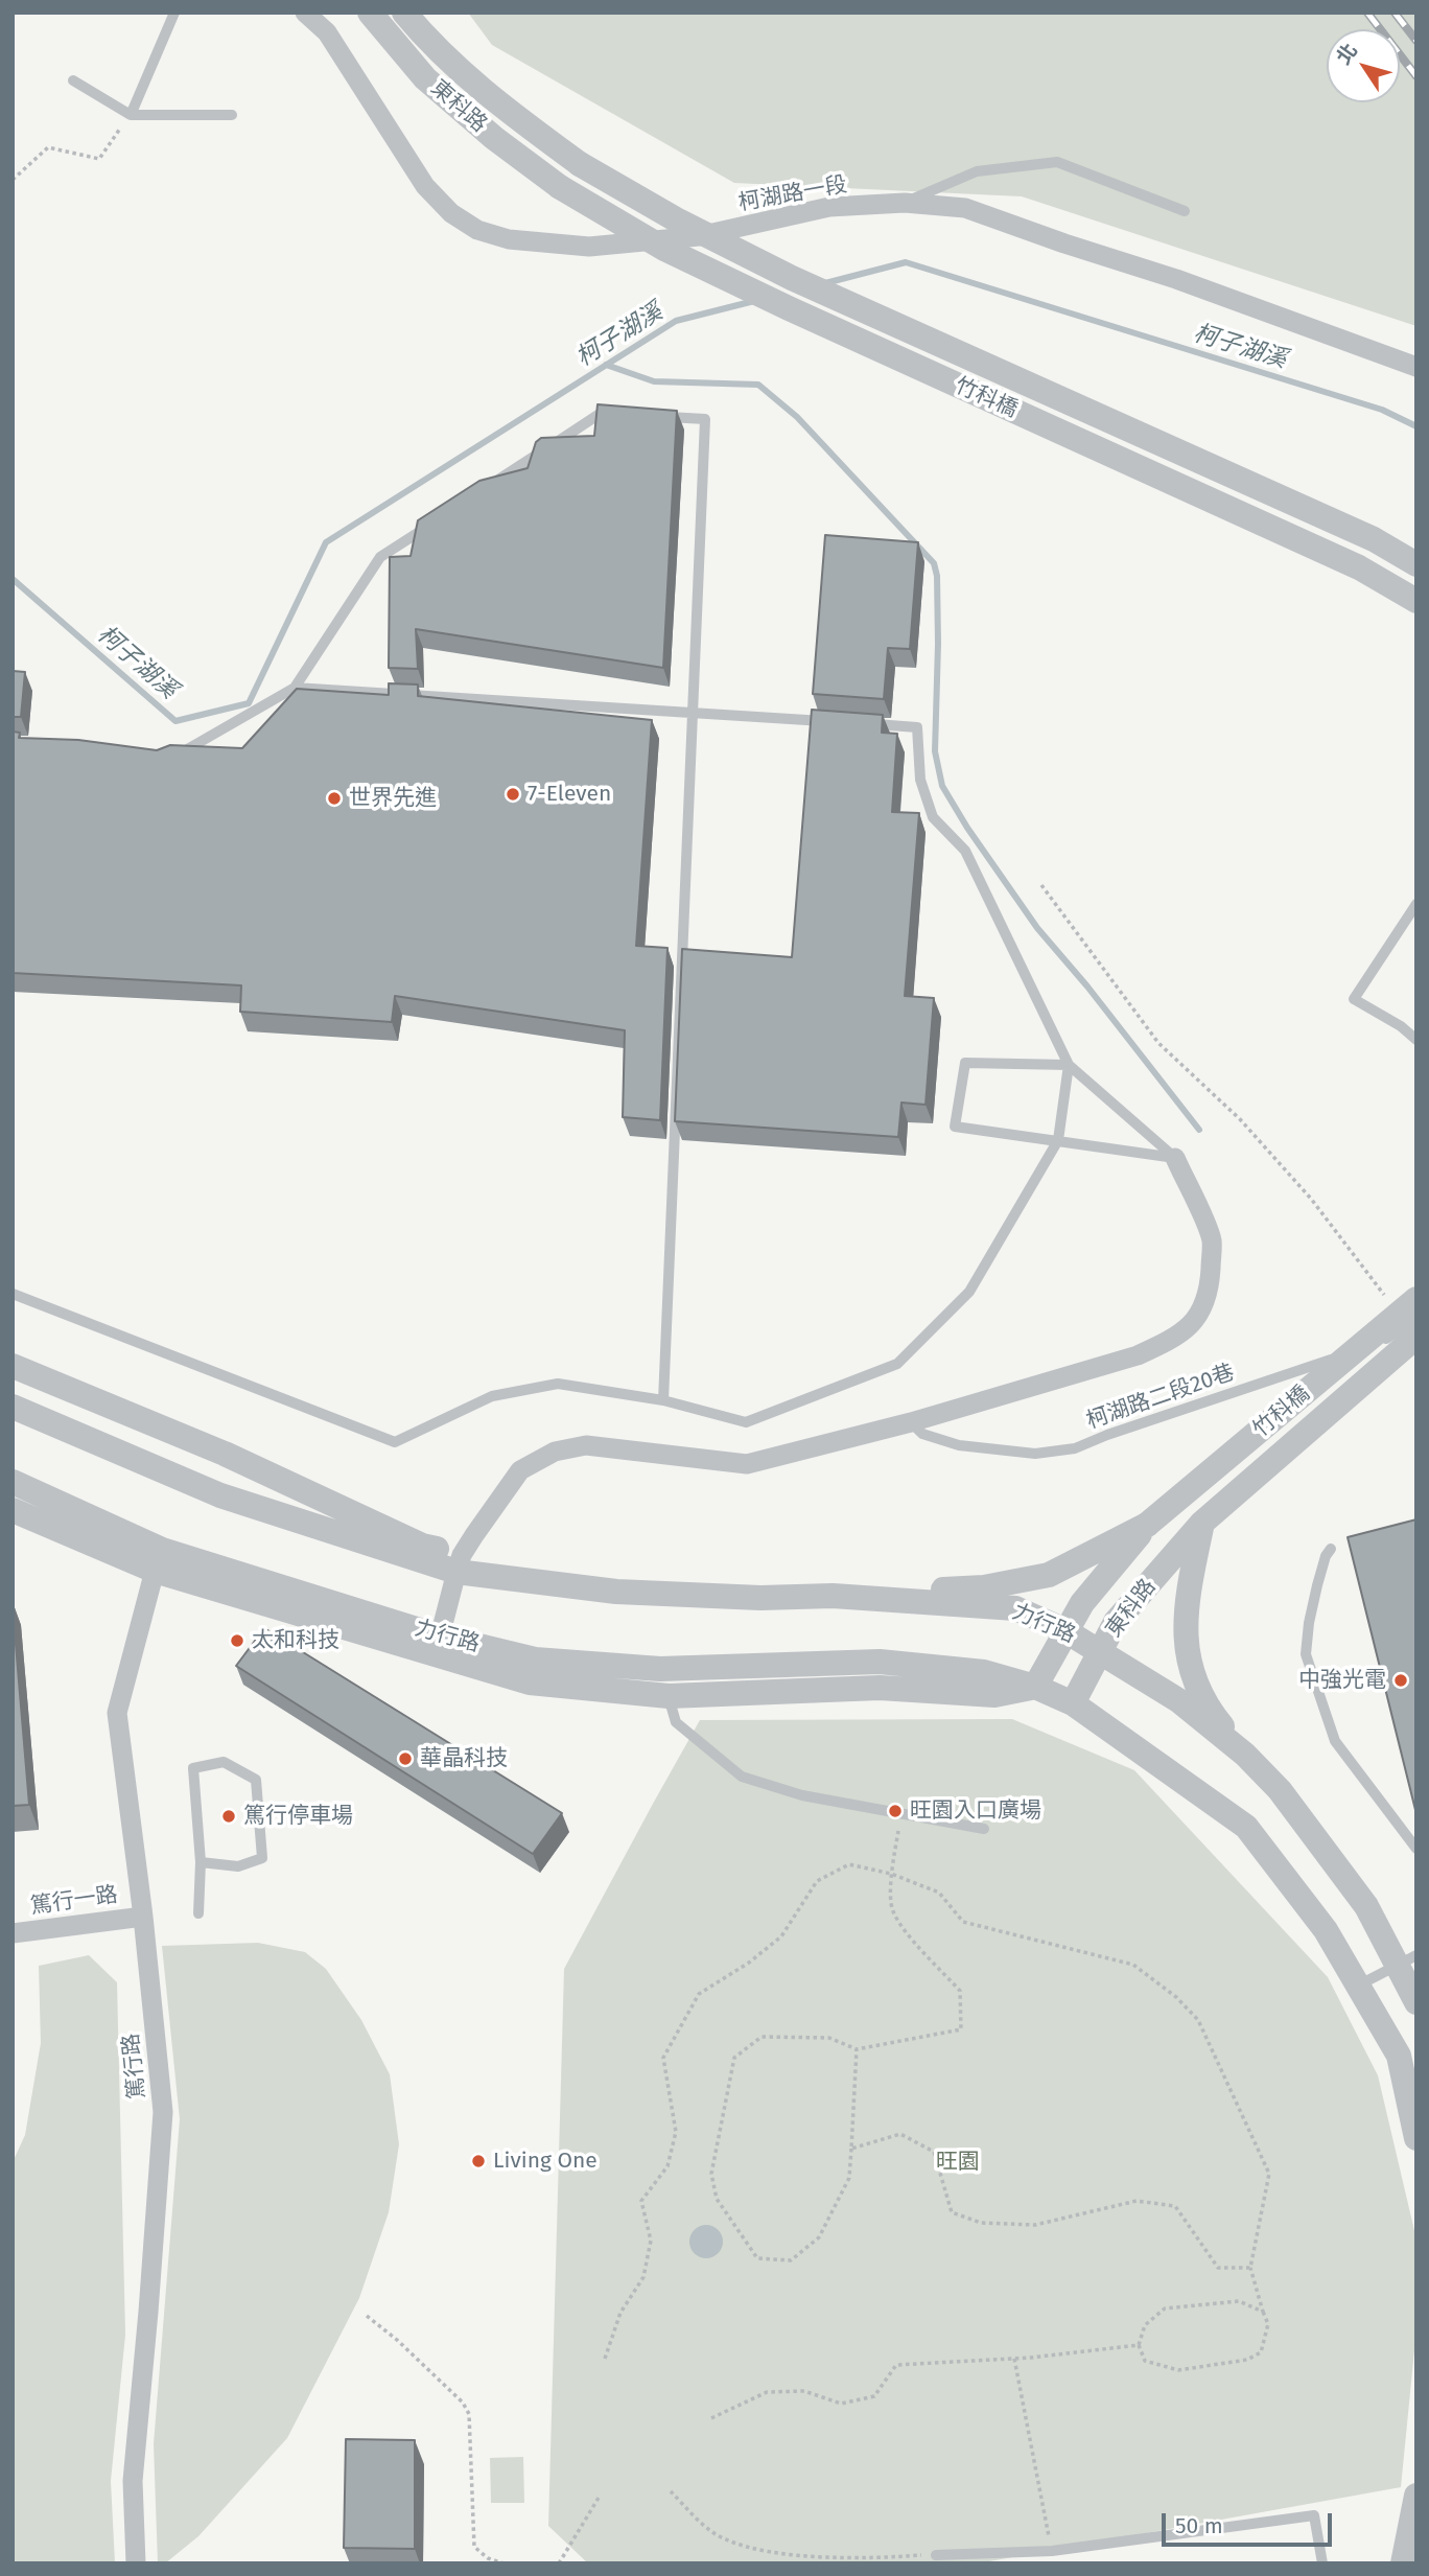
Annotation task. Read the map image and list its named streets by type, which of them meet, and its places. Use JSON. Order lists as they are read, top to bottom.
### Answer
{
  "streets": {
    "street": [
      "東科路",
      "柯湖路一段",
      "竹科橋",
      "力行路",
      "篤行一路",
      "篤行路"
    ],
    "lane": ["柯湖路二段20巷"]
  },
  "crossings": [
    ["東科路", "竹科橋"],
    ["東科路", "力行路"],
    ["竹科橋", "柯湖路二段20巷"],
    ["力行路", "篤行路"],
    ["篤行一路", "篤行路"]
  ],
  "water": ["柯子湖溪"],
  "parks": ["旺園"],
  "places": [
    "7-Eleven",
    "世界先進",
    "太和科技",
    "中強光電",
    "華晶科技",
    "旺園入口廣場",
    "篤行停車場",
    "Living One"
  ],
  "scale_bar": "50 m",
  "north": "top left"
}
